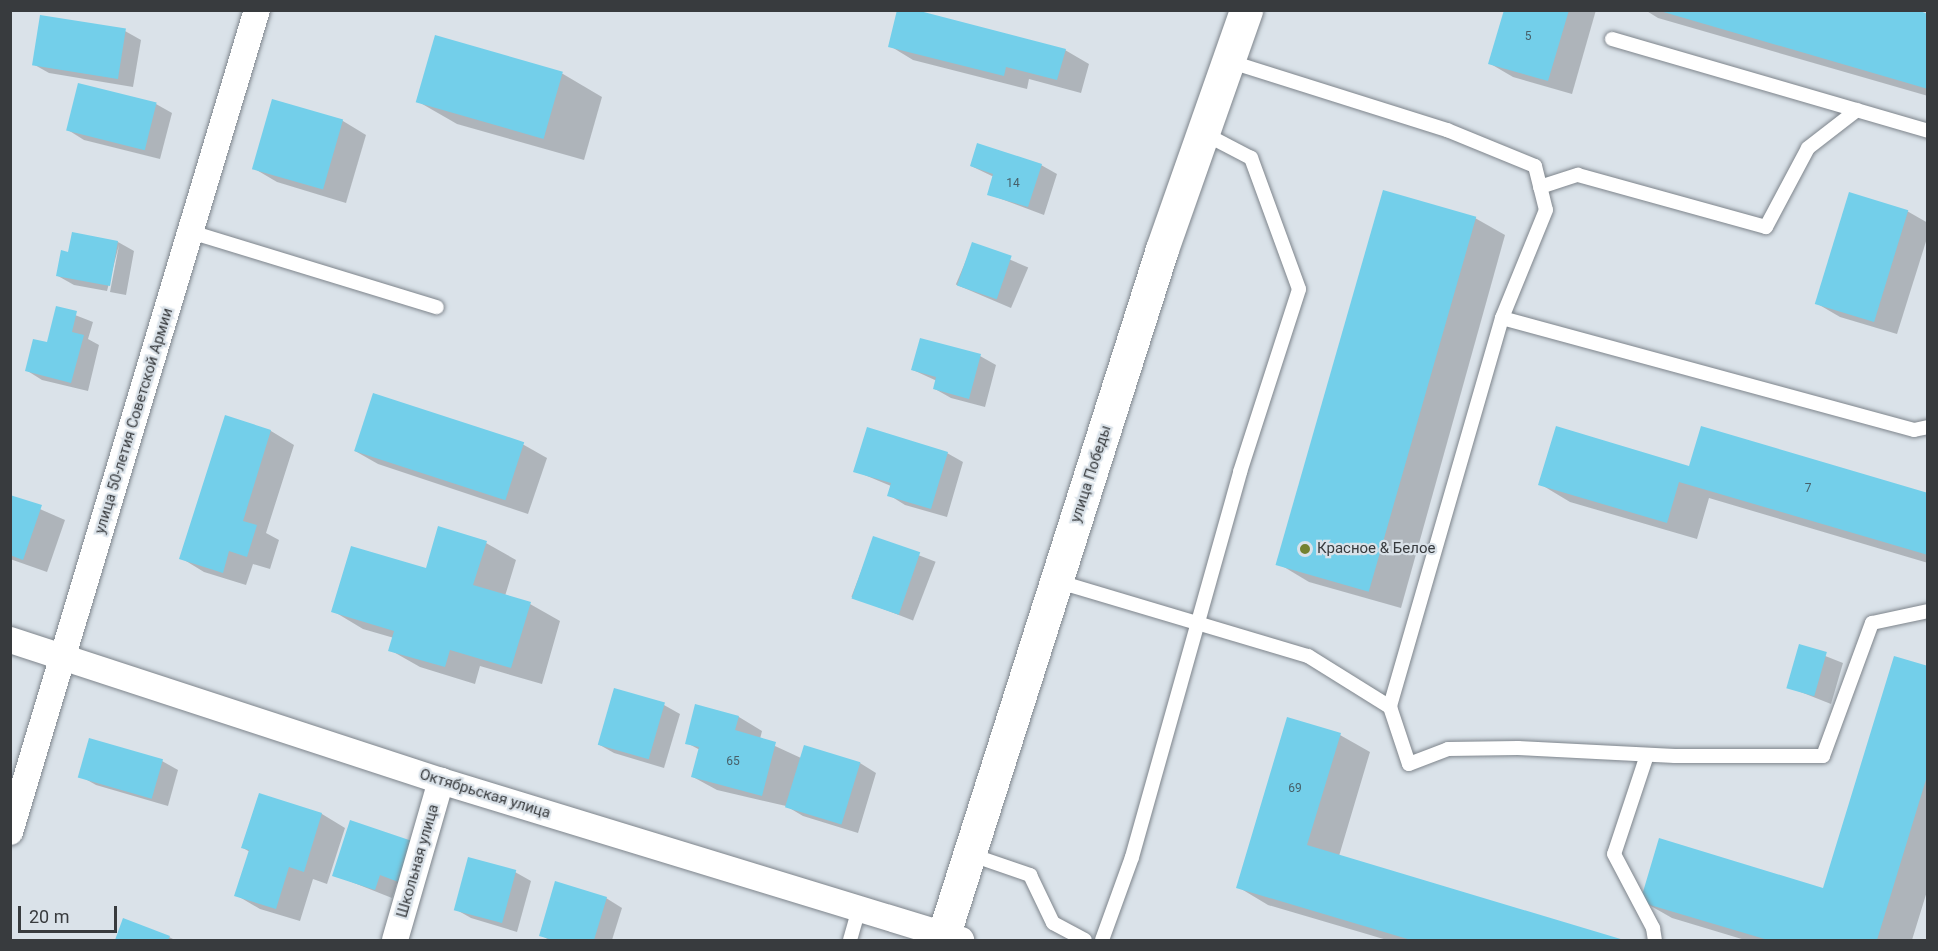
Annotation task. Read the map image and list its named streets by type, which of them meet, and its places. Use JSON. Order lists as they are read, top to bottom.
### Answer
{
  "streets": {
    "street": [
      "улица 50-летия Советской Армии",
      "улица Победы",
      "Октябрьская улица",
      "Школьная улица"
    ]
  },
  "crossings": [
    ["улица 50-летия Советской Армии", "Октябрьская улица"],
    ["улица Победы", "Октябрьская улица"],
    ["Октябрьская улица", "Школьная улица"]
  ],
  "places": ["Красное & Белое"],
  "house_numbers": [
    "5",
    "14",
    "7",
    "65",
    "69"
  ],
  "scale_bar": "20 m"
}
